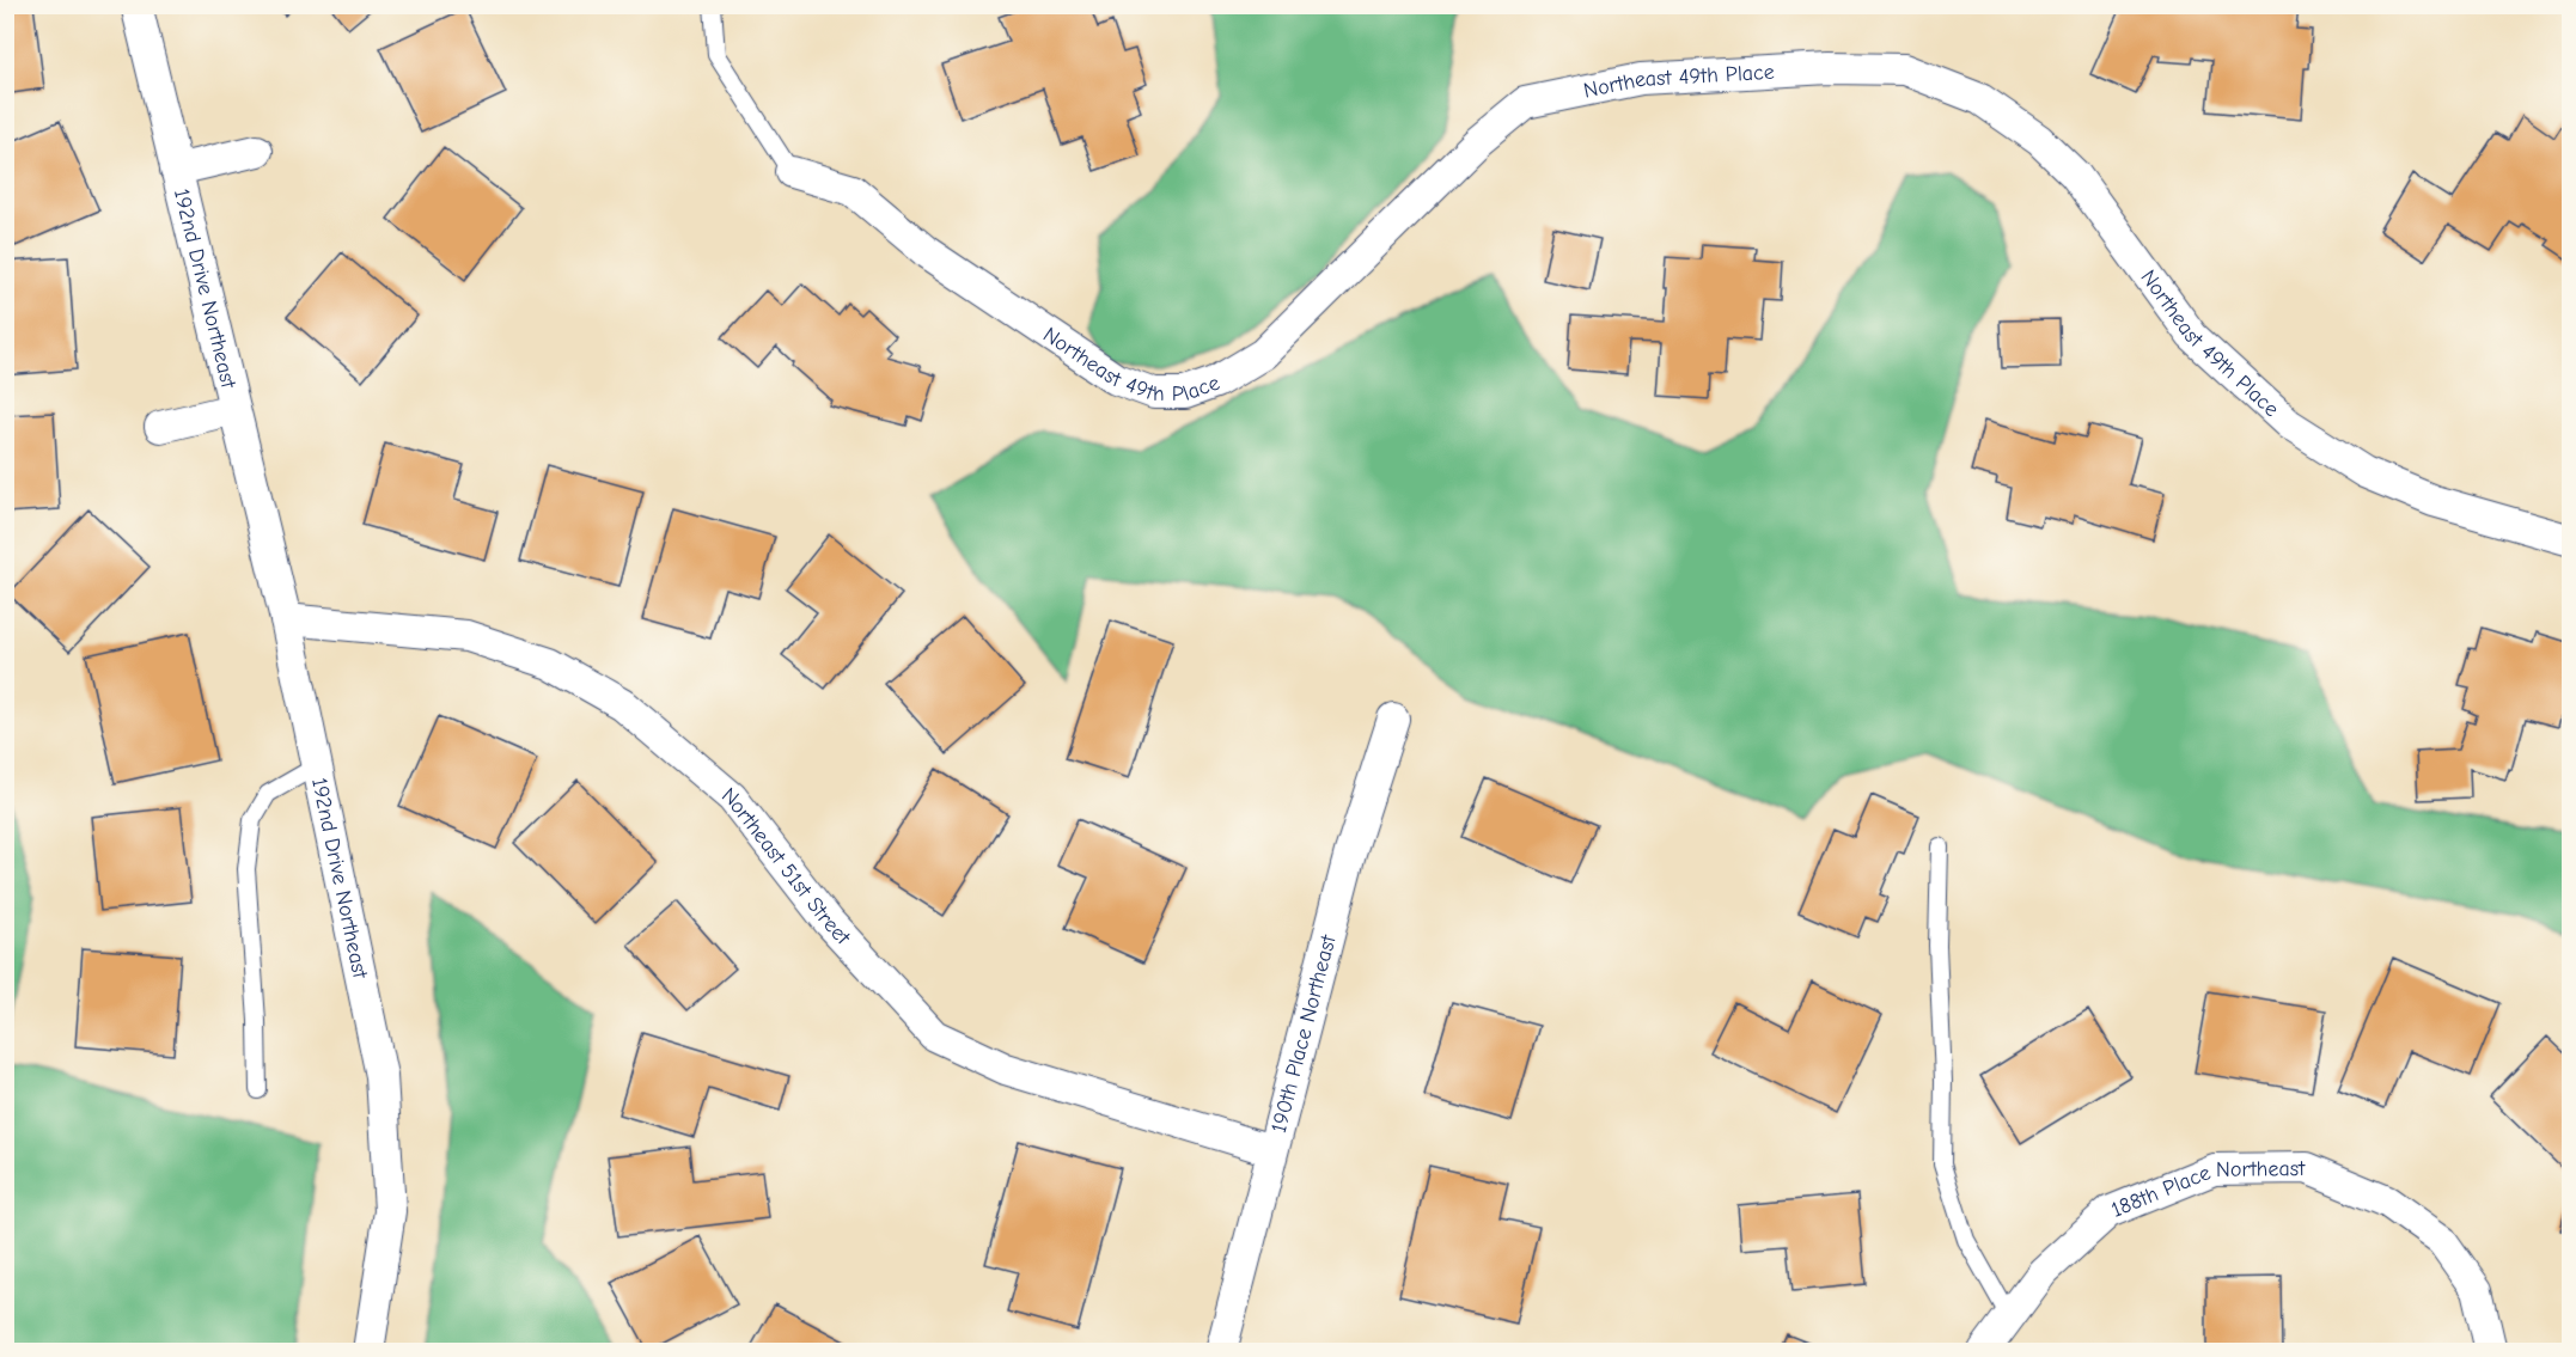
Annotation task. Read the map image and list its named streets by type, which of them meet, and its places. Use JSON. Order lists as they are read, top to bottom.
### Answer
{
  "streets": {
    "street": [
      "Northeast 49th Place",
      "192nd Drive Northeast",
      "Northeast 51st Street",
      "190th Place Northeast",
      "188th Place Northeast"
    ]
  },
  "crossings": [
    ["192nd Drive Northeast", "Northeast 51st Street"],
    ["Northeast 51st Street", "190th Place Northeast"]
  ]
}
